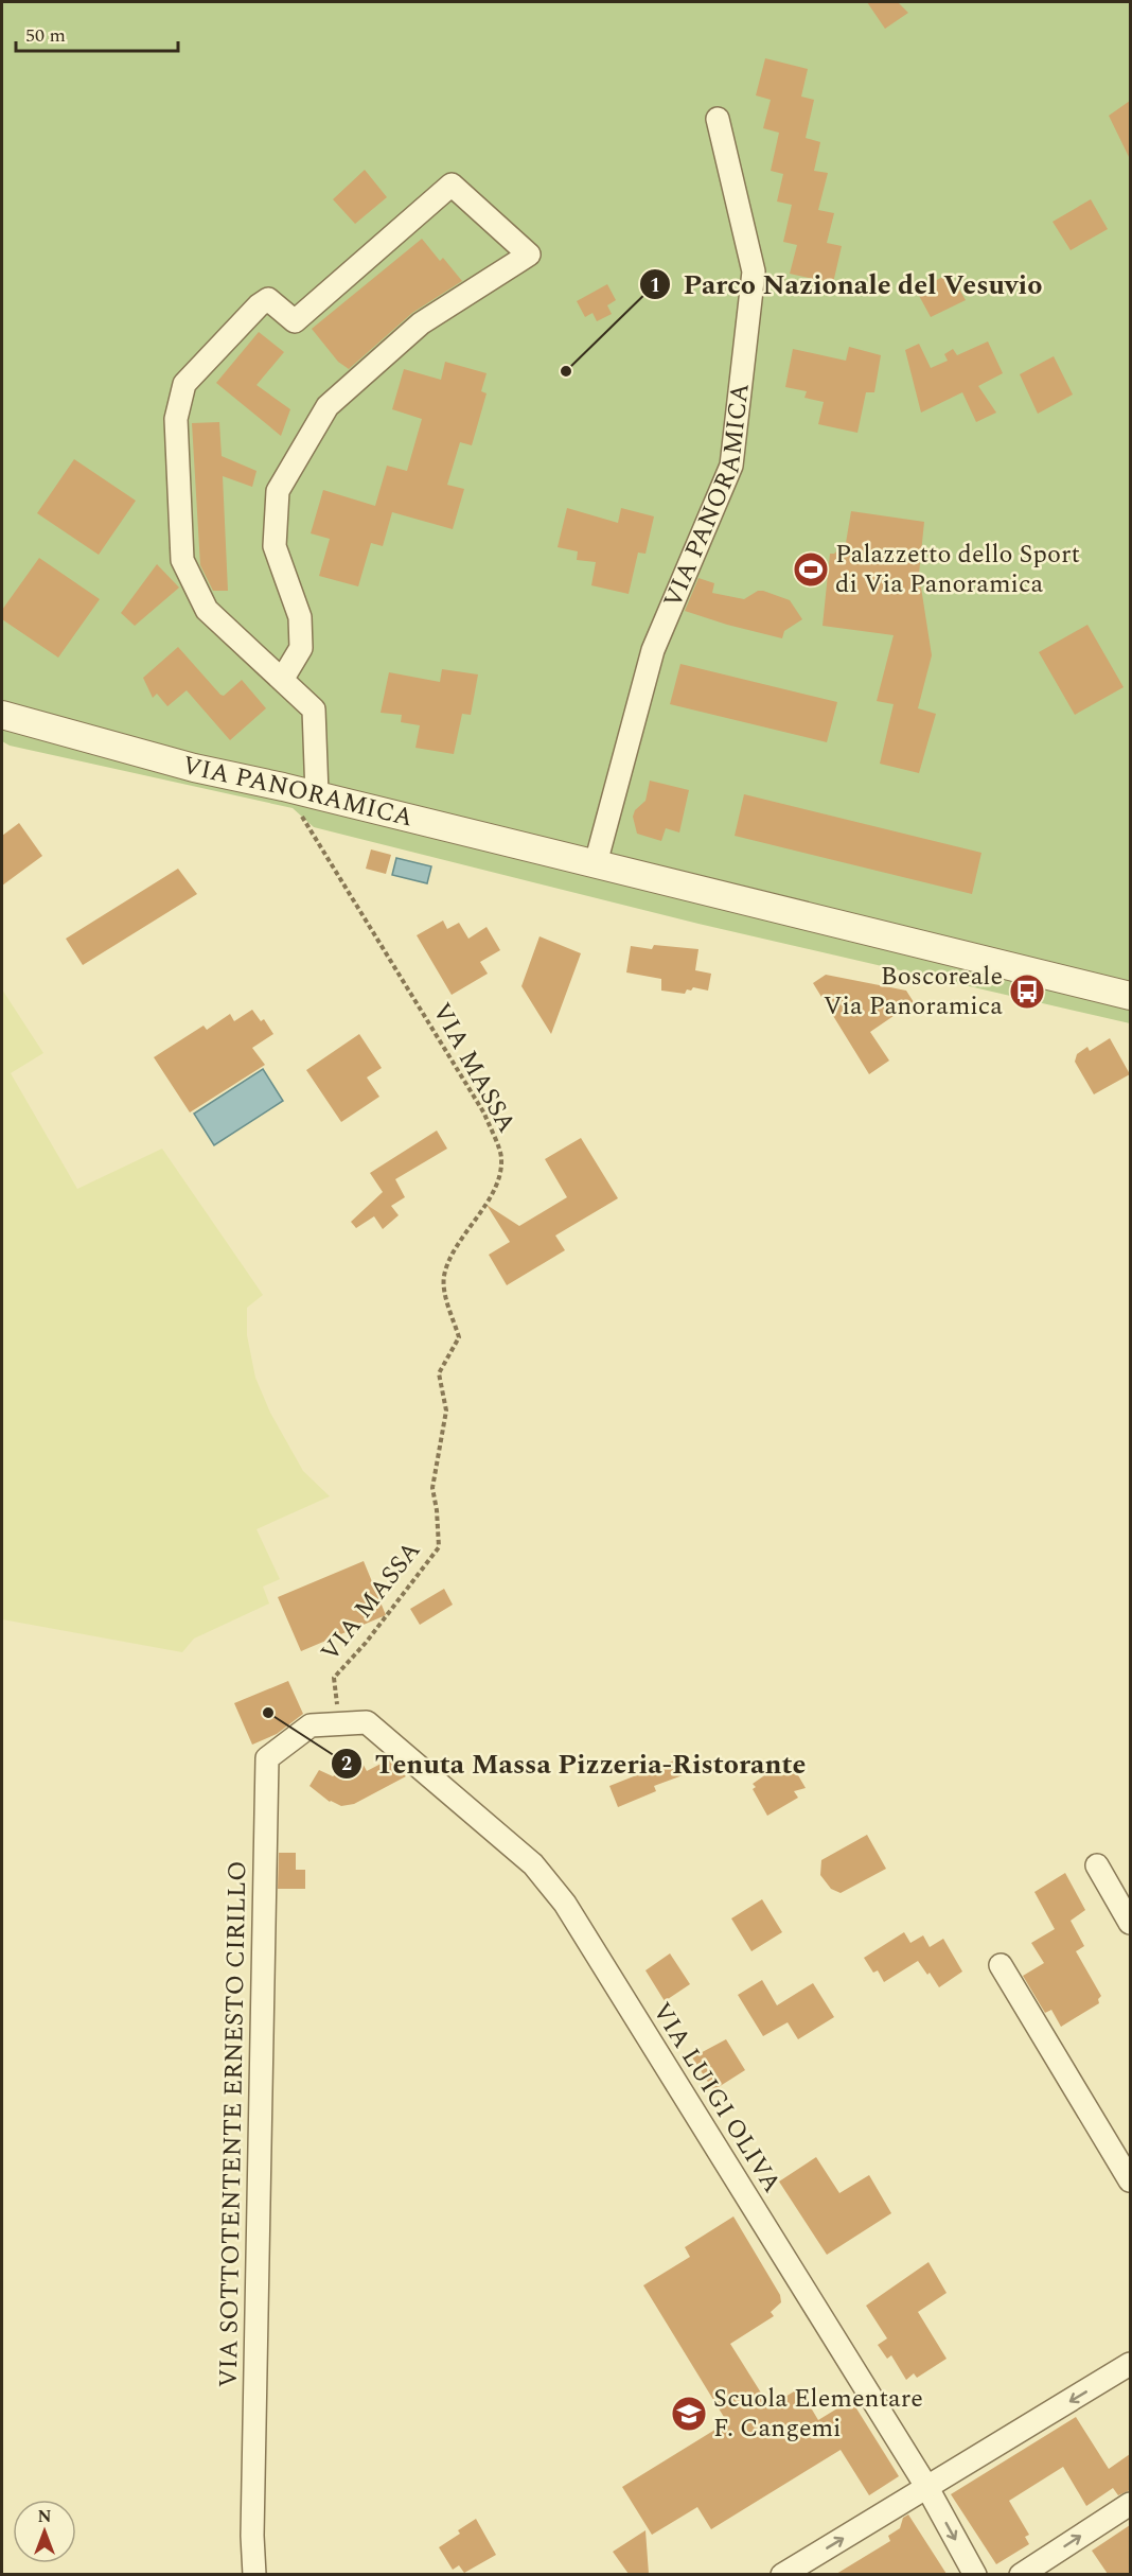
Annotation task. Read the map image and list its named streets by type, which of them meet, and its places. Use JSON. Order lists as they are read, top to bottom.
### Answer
{
  "streets": {
    "street": ["VIA PANORAMICA", "VIA LUIGI OLIVA", "VIA SOTTOTENTENTE ERNESTO CIRILLO"],
    "path": ["VIA MASSA"]
  },
  "crossings": [
    ["VIA PANORAMICA", "VIA MASSA"],
    ["VIA MASSA", "VIA LUIGI OLIVA"],
    ["VIA MASSA", "VIA SOTTOTENTENTE ERNESTO CIRILLO"],
    ["VIA LUIGI OLIVA", "VIA SOTTOTENTENTE ERNESTO CIRILLO"]
  ],
  "places": {
    "other": ["Parco Nazionale del Vesuvio", "Tenuta Massa Pizzeria-Ristorante"],
    "sports": ["Palazzetto dello Sport di Via Panoramica"],
    "bus stop": ["Boscoreale Via Panoramica"],
    "school or university": ["Scuola Elementare F. Cangemi"]
  },
  "scale_bar": "50 m",
  "north": "top"
}
